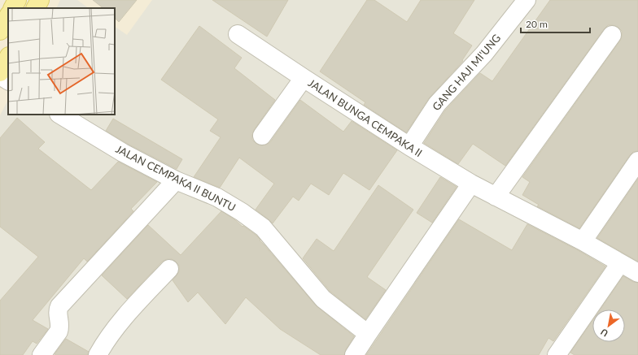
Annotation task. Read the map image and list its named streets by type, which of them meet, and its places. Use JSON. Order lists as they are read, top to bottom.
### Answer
{
  "streets": {
    "street": ["GANG HAJI MI'UNG", "JALAN BUNGA CEMPAKA II", "JALAN CEMPAKA II BUNTU"]
  },
  "crossings": [
    ["GANG HAJI MI'UNG", "JALAN BUNGA CEMPAKA II"]
  ],
  "scale_bar": "20 m",
  "north": "bottom left"
}
